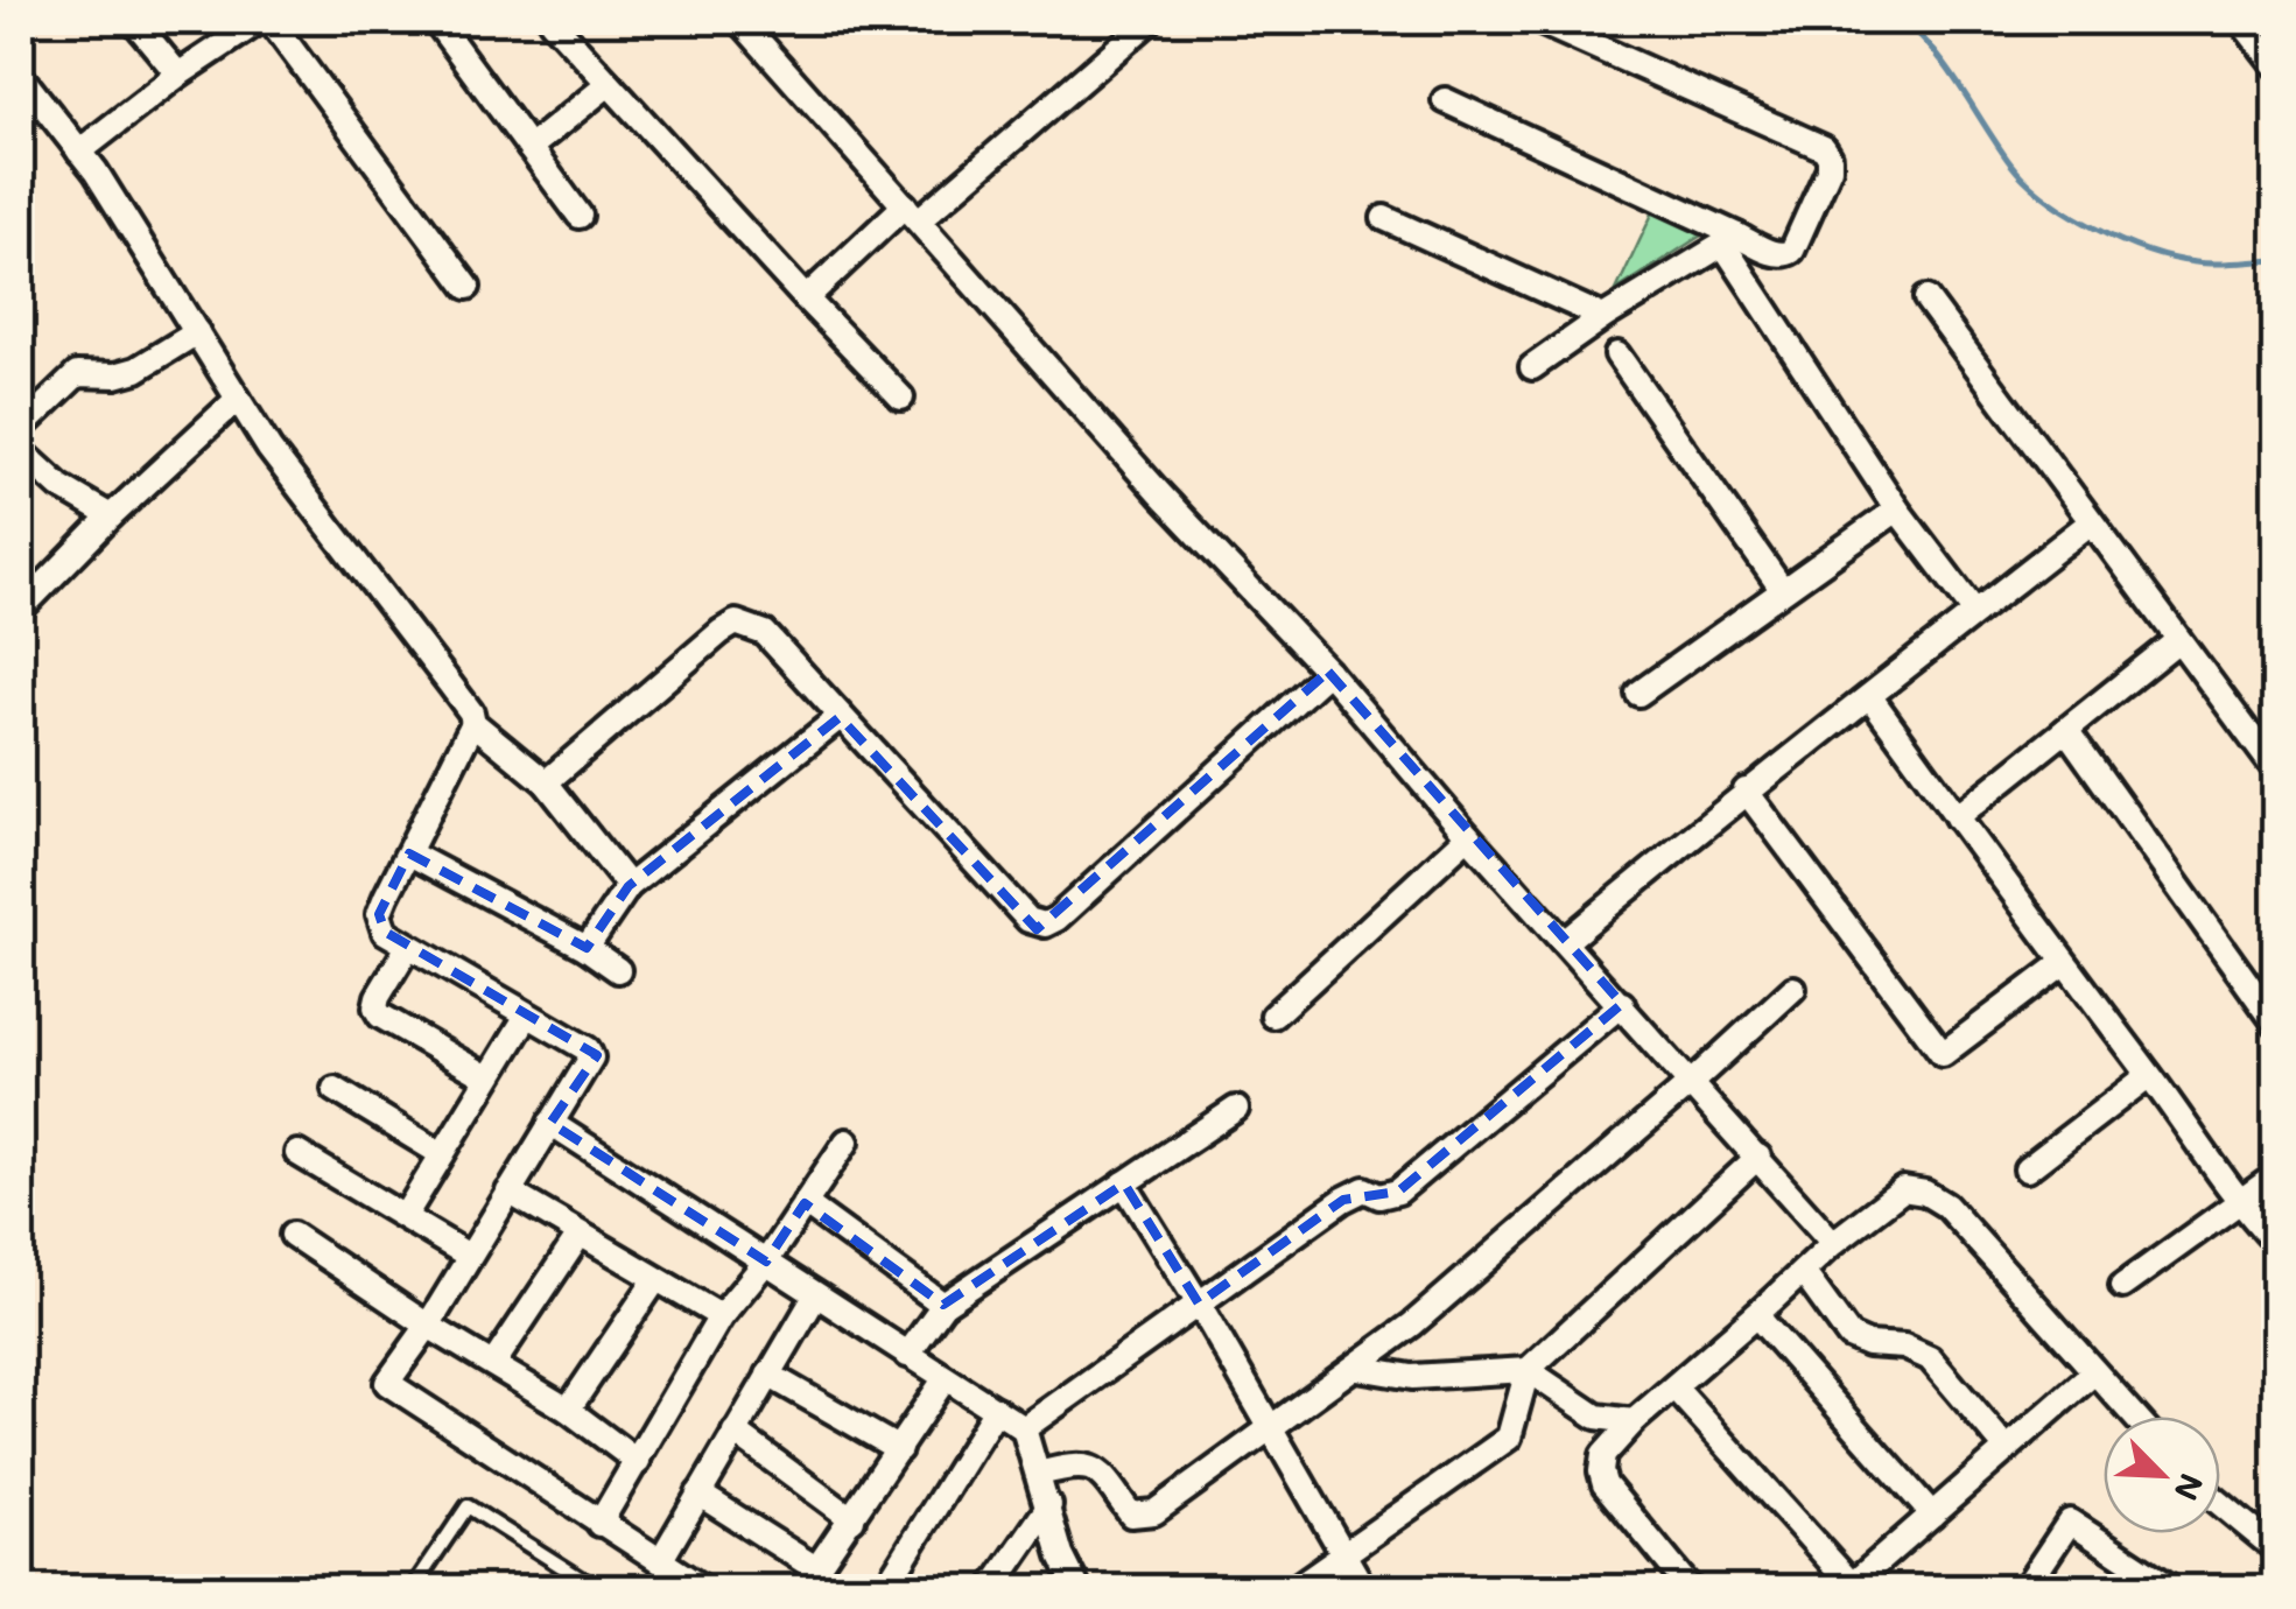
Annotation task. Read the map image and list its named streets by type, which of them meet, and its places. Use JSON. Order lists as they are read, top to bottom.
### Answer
{
  "north": "bottom right"
}
